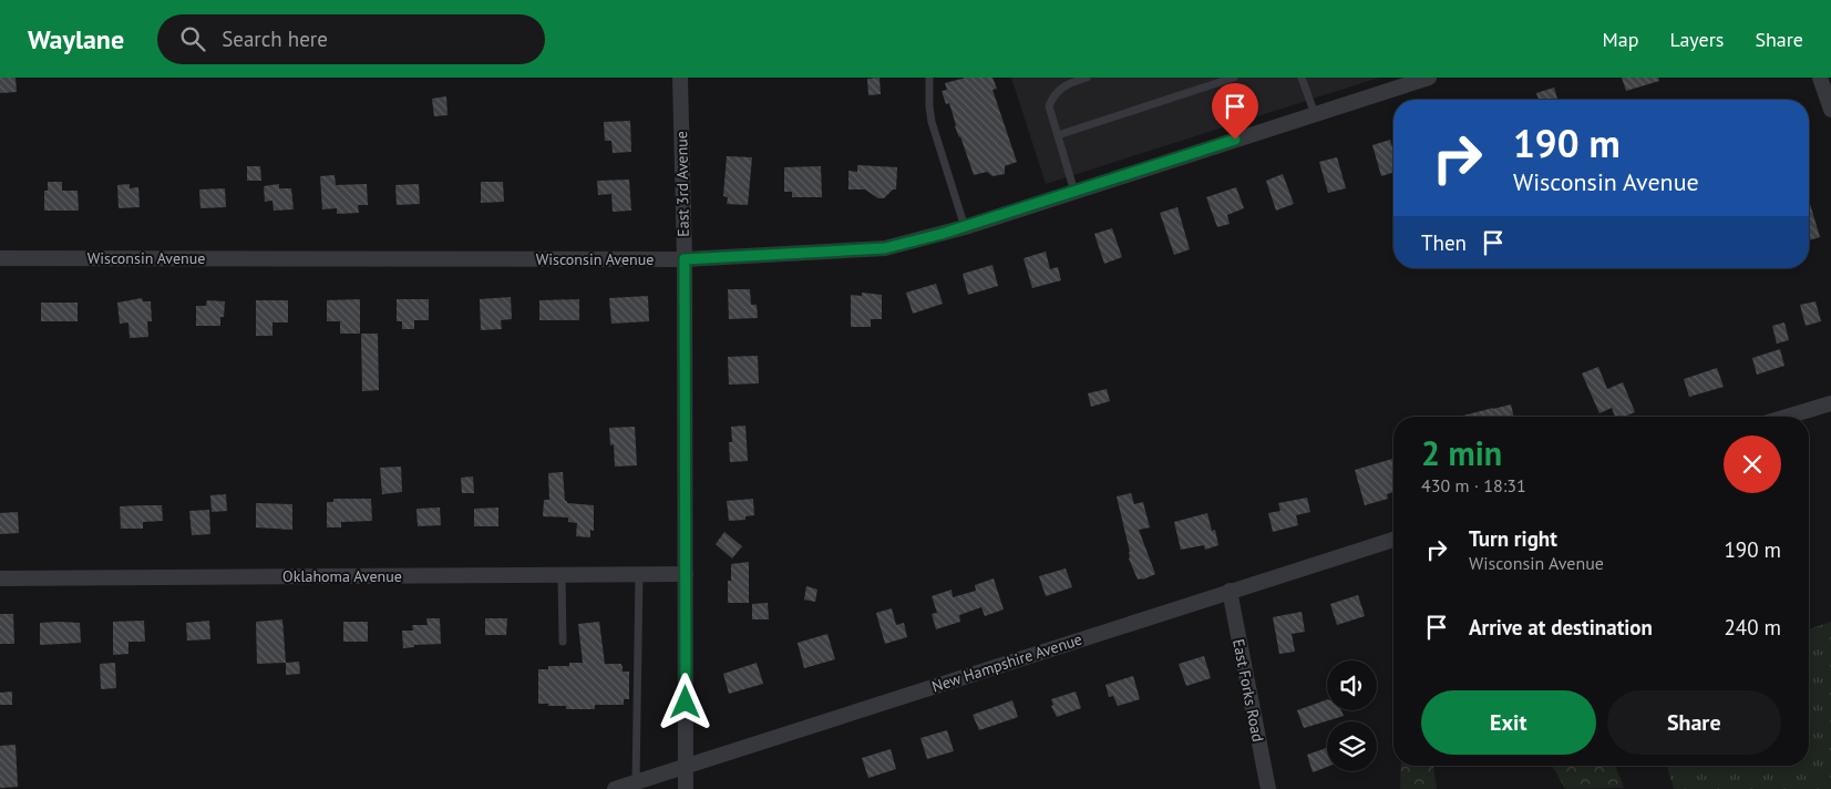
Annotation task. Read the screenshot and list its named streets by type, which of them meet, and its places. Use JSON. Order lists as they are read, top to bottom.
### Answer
{
  "streets": {
    "street": [
      "East 3rd Avenue",
      "Wisconsin Avenue",
      "Oklahoma Avenue",
      "New Hampshire Avenue",
      "East Forks Road"
    ]
  },
  "crossings": [
    ["East 3rd Avenue", "Wisconsin Avenue"],
    ["East 3rd Avenue", "Oklahoma Avenue"],
    ["East 3rd Avenue", "New Hampshire Avenue"],
    ["New Hampshire Avenue", "East Forks Road"]
  ],
  "page": {
    "header": "Waylane",
    "search": "Search here",
    "nav": ["Map", "Layers", "Share"],
    "turn": ["190 m", "Wisconsin Avenue"],
    "then": "Then",
    "heading": ["2 min", "430 m · 18:31"],
    "list": [
      {
        "name": "Turn right",
        "note": "Wisconsin Avenue",
        "value": "190 m"
      },
      {
        "name": "Arrive at destination",
        "value": "240 m"
      }
    ],
    "buttons": ["Exit", "Share"]
  }
}
